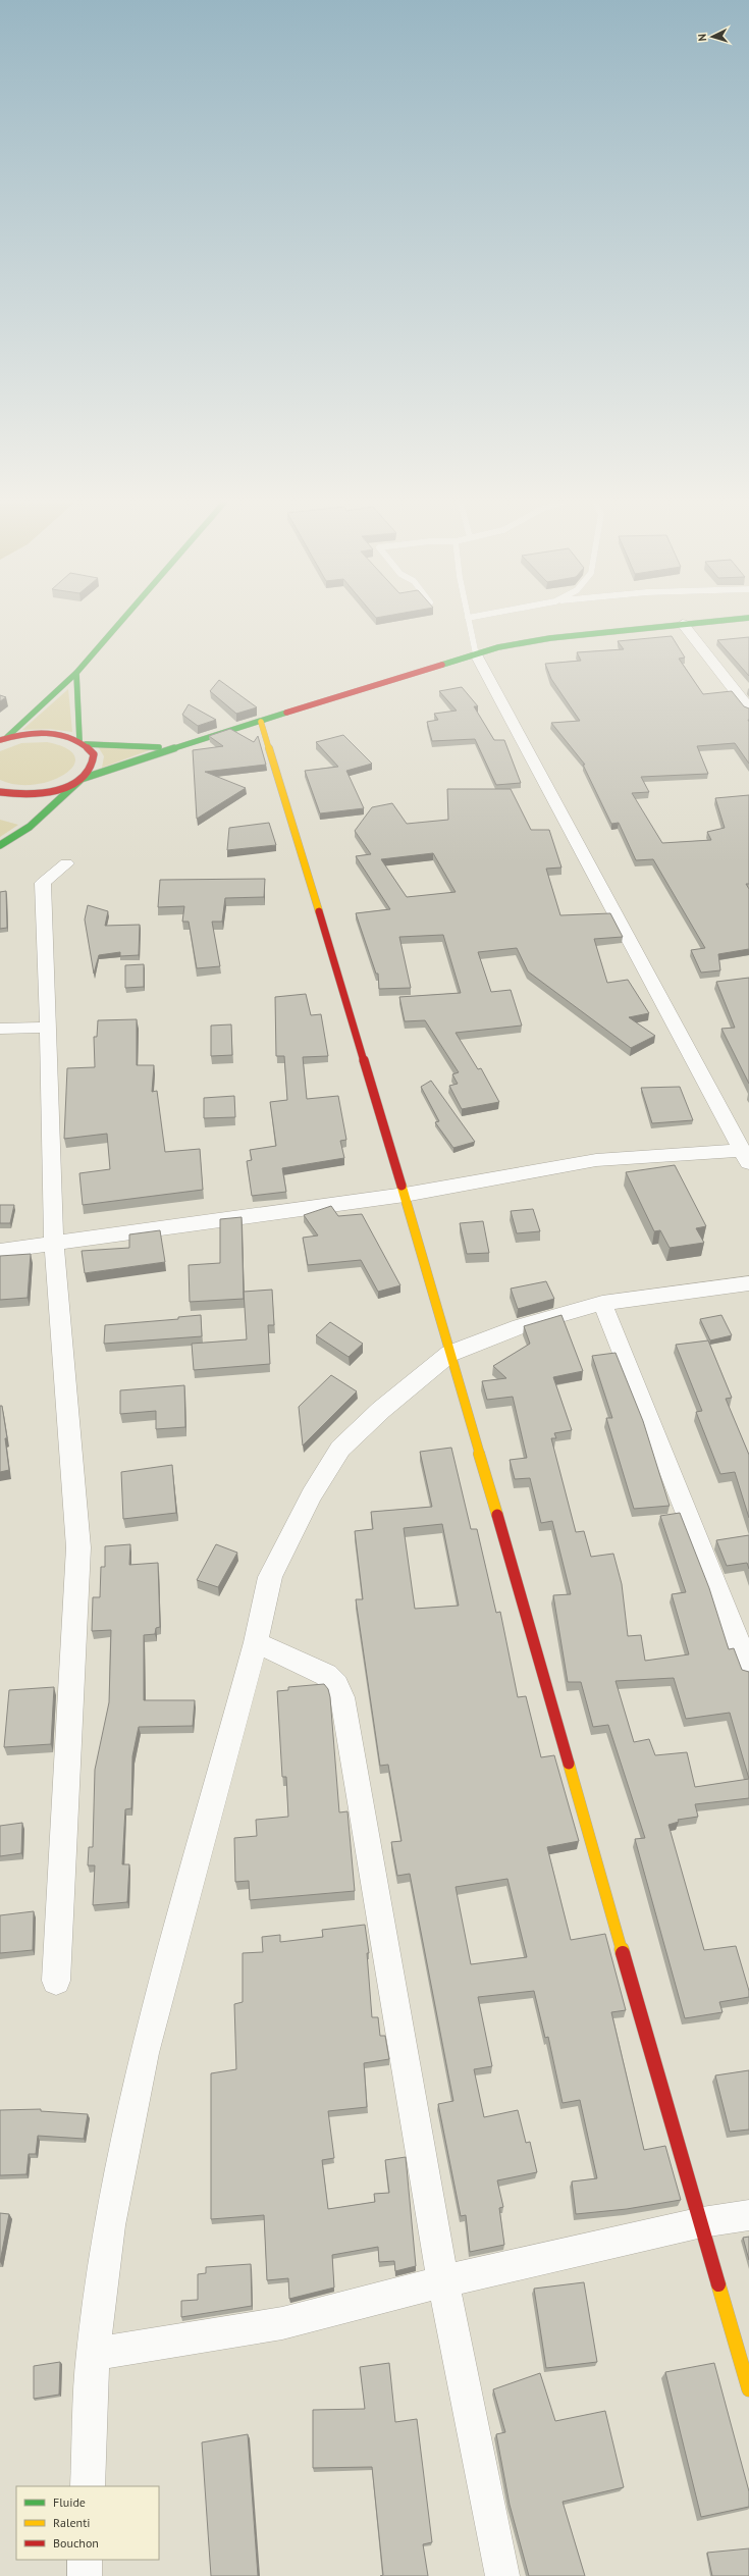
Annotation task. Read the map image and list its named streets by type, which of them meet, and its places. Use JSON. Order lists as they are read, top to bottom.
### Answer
{
  "legend": ["Fluide", "Ralenti", "Bouchon"],
  "north": "left"
}
